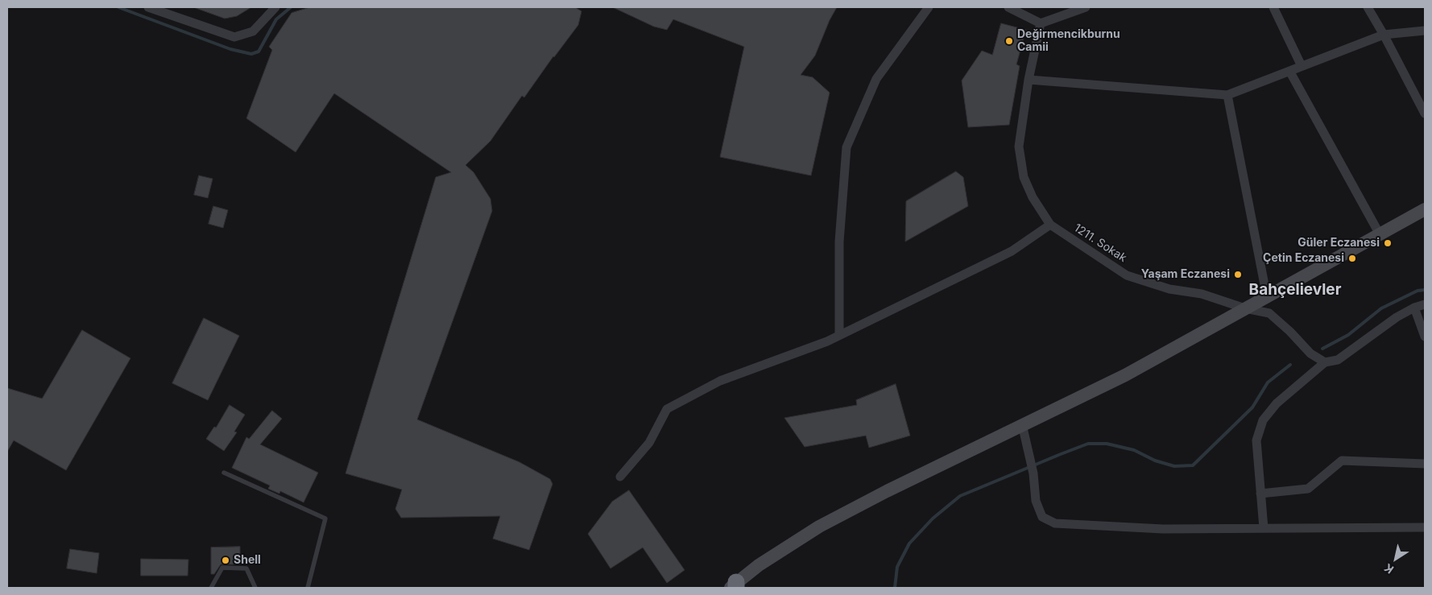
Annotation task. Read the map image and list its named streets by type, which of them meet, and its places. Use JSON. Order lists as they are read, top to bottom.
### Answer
{
  "streets": {
    "street": ["1211. Sokak"]
  },
  "districts": ["Bahçelievler"],
  "places": [
    "Değirmencikburnu Camii",
    "Güler Eczanesi",
    "Çetin Eczanesi",
    "Yaşam Eczanesi",
    "Shell"
  ],
  "north": "bottom left"
}
